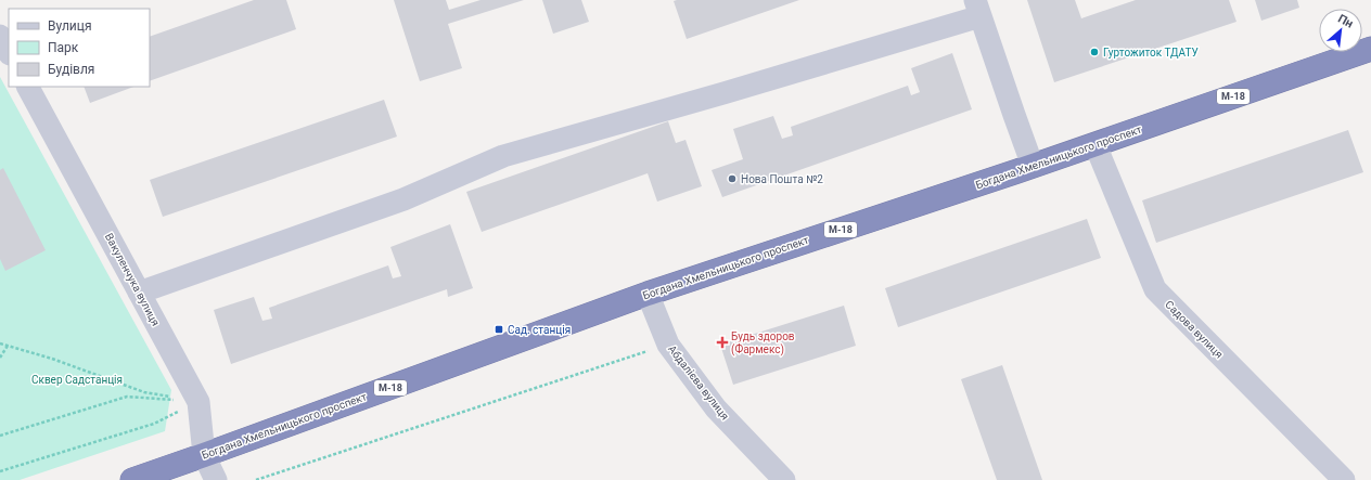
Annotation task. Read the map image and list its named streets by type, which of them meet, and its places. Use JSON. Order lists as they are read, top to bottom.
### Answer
{
  "streets": {
    "highway": ["М-18", "Богдана Хмельницького проспект"],
    "street": ["Вакуленчука вулиця", "Садова вулиця", "Абдалієва вулиця"]
  },
  "crossings": [
    ["Богдана Хмельницького проспект", "Вакуленчука вулиця"],
    ["Богдана Хмельницького проспект", "Садова вулиця"],
    ["Богдана Хмельницького проспект", "Абдалієва вулиця"]
  ],
  "parks": ["Сквер Садстанція"],
  "places": {
    "other": ["Гуртожиток ТДАТУ", "Нова Пошта №2"],
    "transit": ["Сад. станція"],
    "health": ["Будь здоров (Фармекс)"]
  },
  "legend": ["Вулиця", "Парк", "Будівля"],
  "north": "top right"
}
